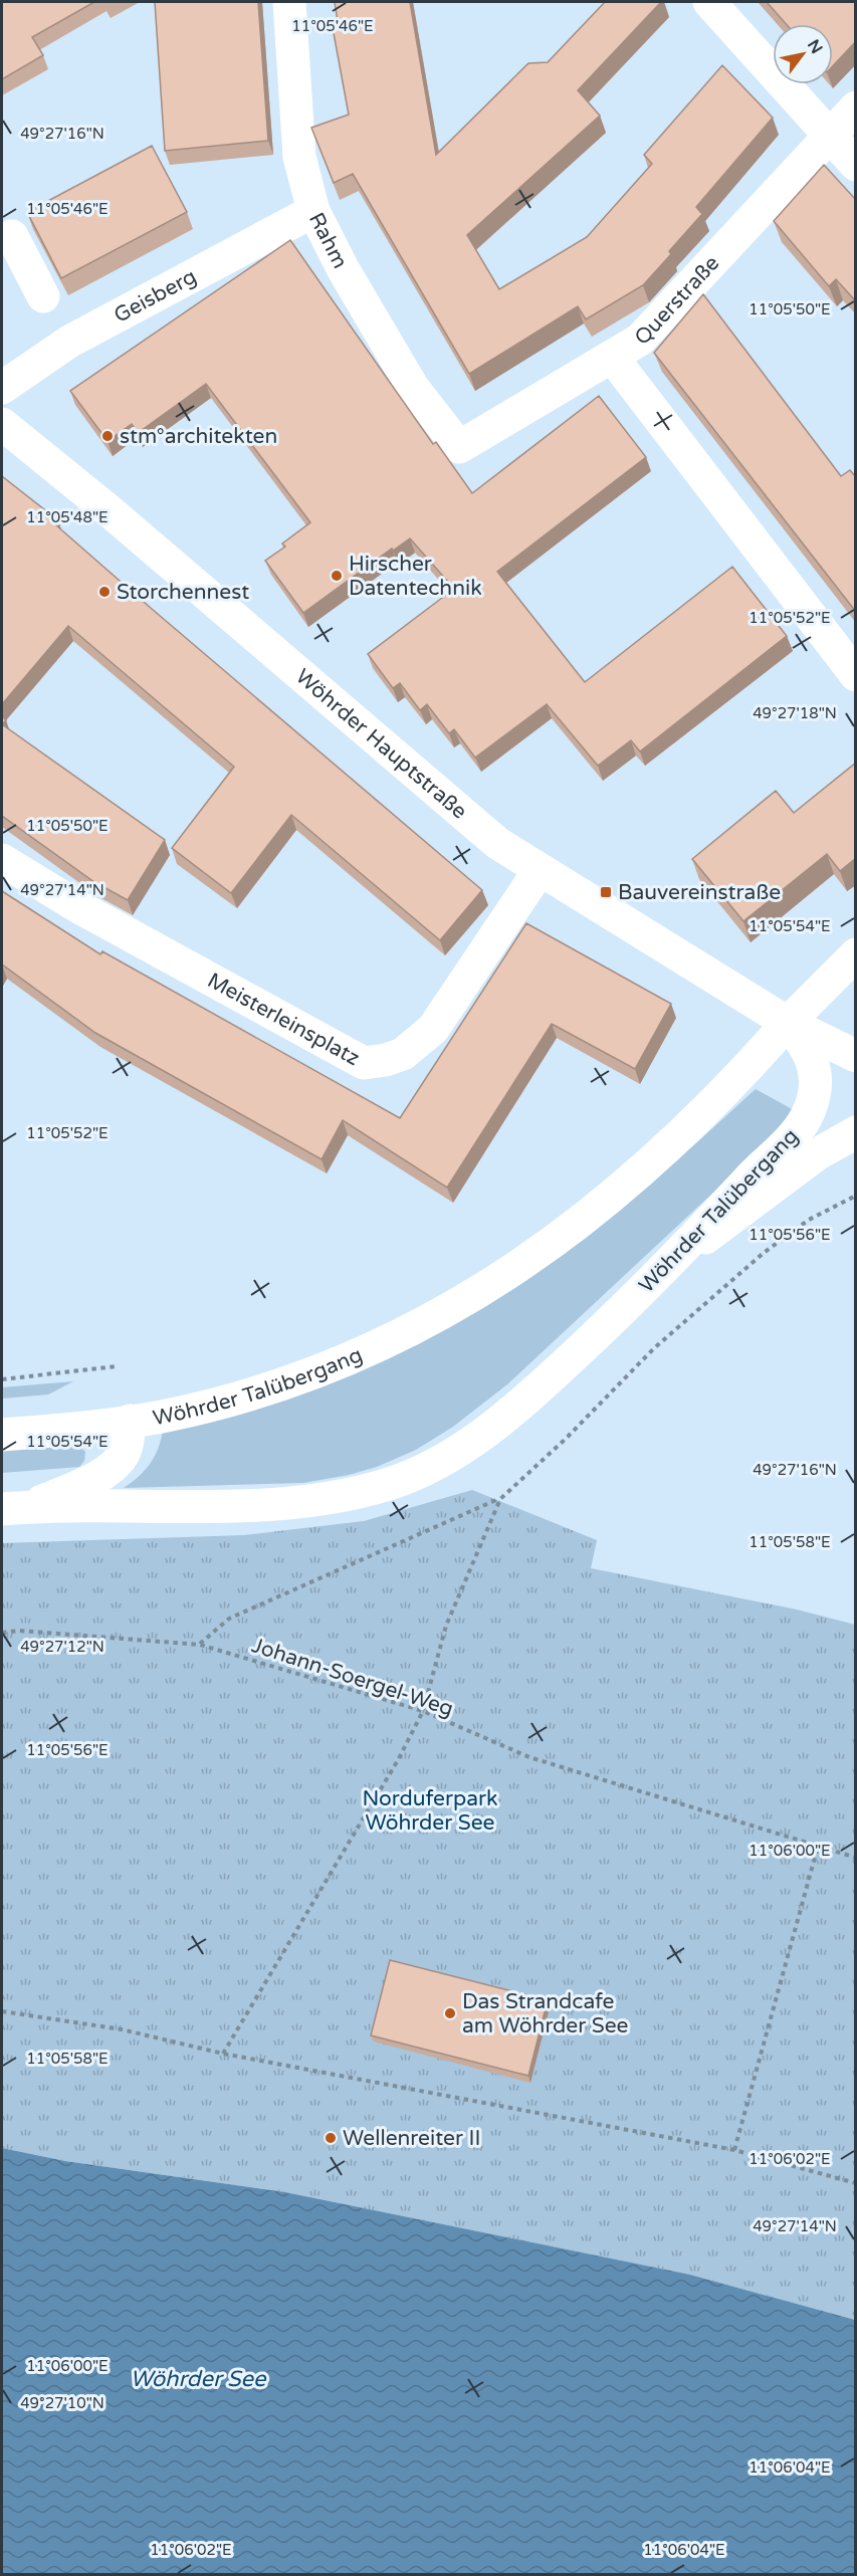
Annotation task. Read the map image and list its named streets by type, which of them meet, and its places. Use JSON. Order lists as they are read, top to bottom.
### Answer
{
  "streets": {
    "street": [
      "Rahm",
      "Geisberg",
      "Querstraße",
      "Wöhrder Hauptstraße",
      "Meisterleinsplatz",
      "Wöhrder Talübergang"
    ],
    "path": ["Johann-Soergel-Weg"]
  },
  "crossings": [
    ["Rahm", "Geisberg"],
    ["Rahm", "Querstraße"],
    ["Wöhrder Hauptstraße", "Meisterleinsplatz"],
    ["Wöhrder Hauptstraße", "Wöhrder Talübergang"]
  ],
  "water": ["Wöhrder See"],
  "parks": ["Norduferpark Wöhrder See"],
  "places": {
    "other": [
      "stm°architekten",
      "Hirscher Datentechnik",
      "Storchennest",
      "Das Strandcafe am Wöhrder See",
      "Wellenreiter II"
    ],
    "transit": ["Bauvereinstraße"]
  },
  "north": "top right",
  "coordinates": [
    "11°05'46\"E",
    "49°27'16\"N",
    "11°05'50\"E",
    "11°05'48\"E",
    "11°05'52\"E",
    "49°27'18\"N",
    "49°27'14\"N",
    "11°05'54\"E",
    "11°05'56\"E",
    "11°05'58\"E",
    "49°27'12\"N",
    "11°06'00\"E",
    "11°06'02\"E",
    "49°27'10\"N",
    "11°06'04\"E"
  ]
}
